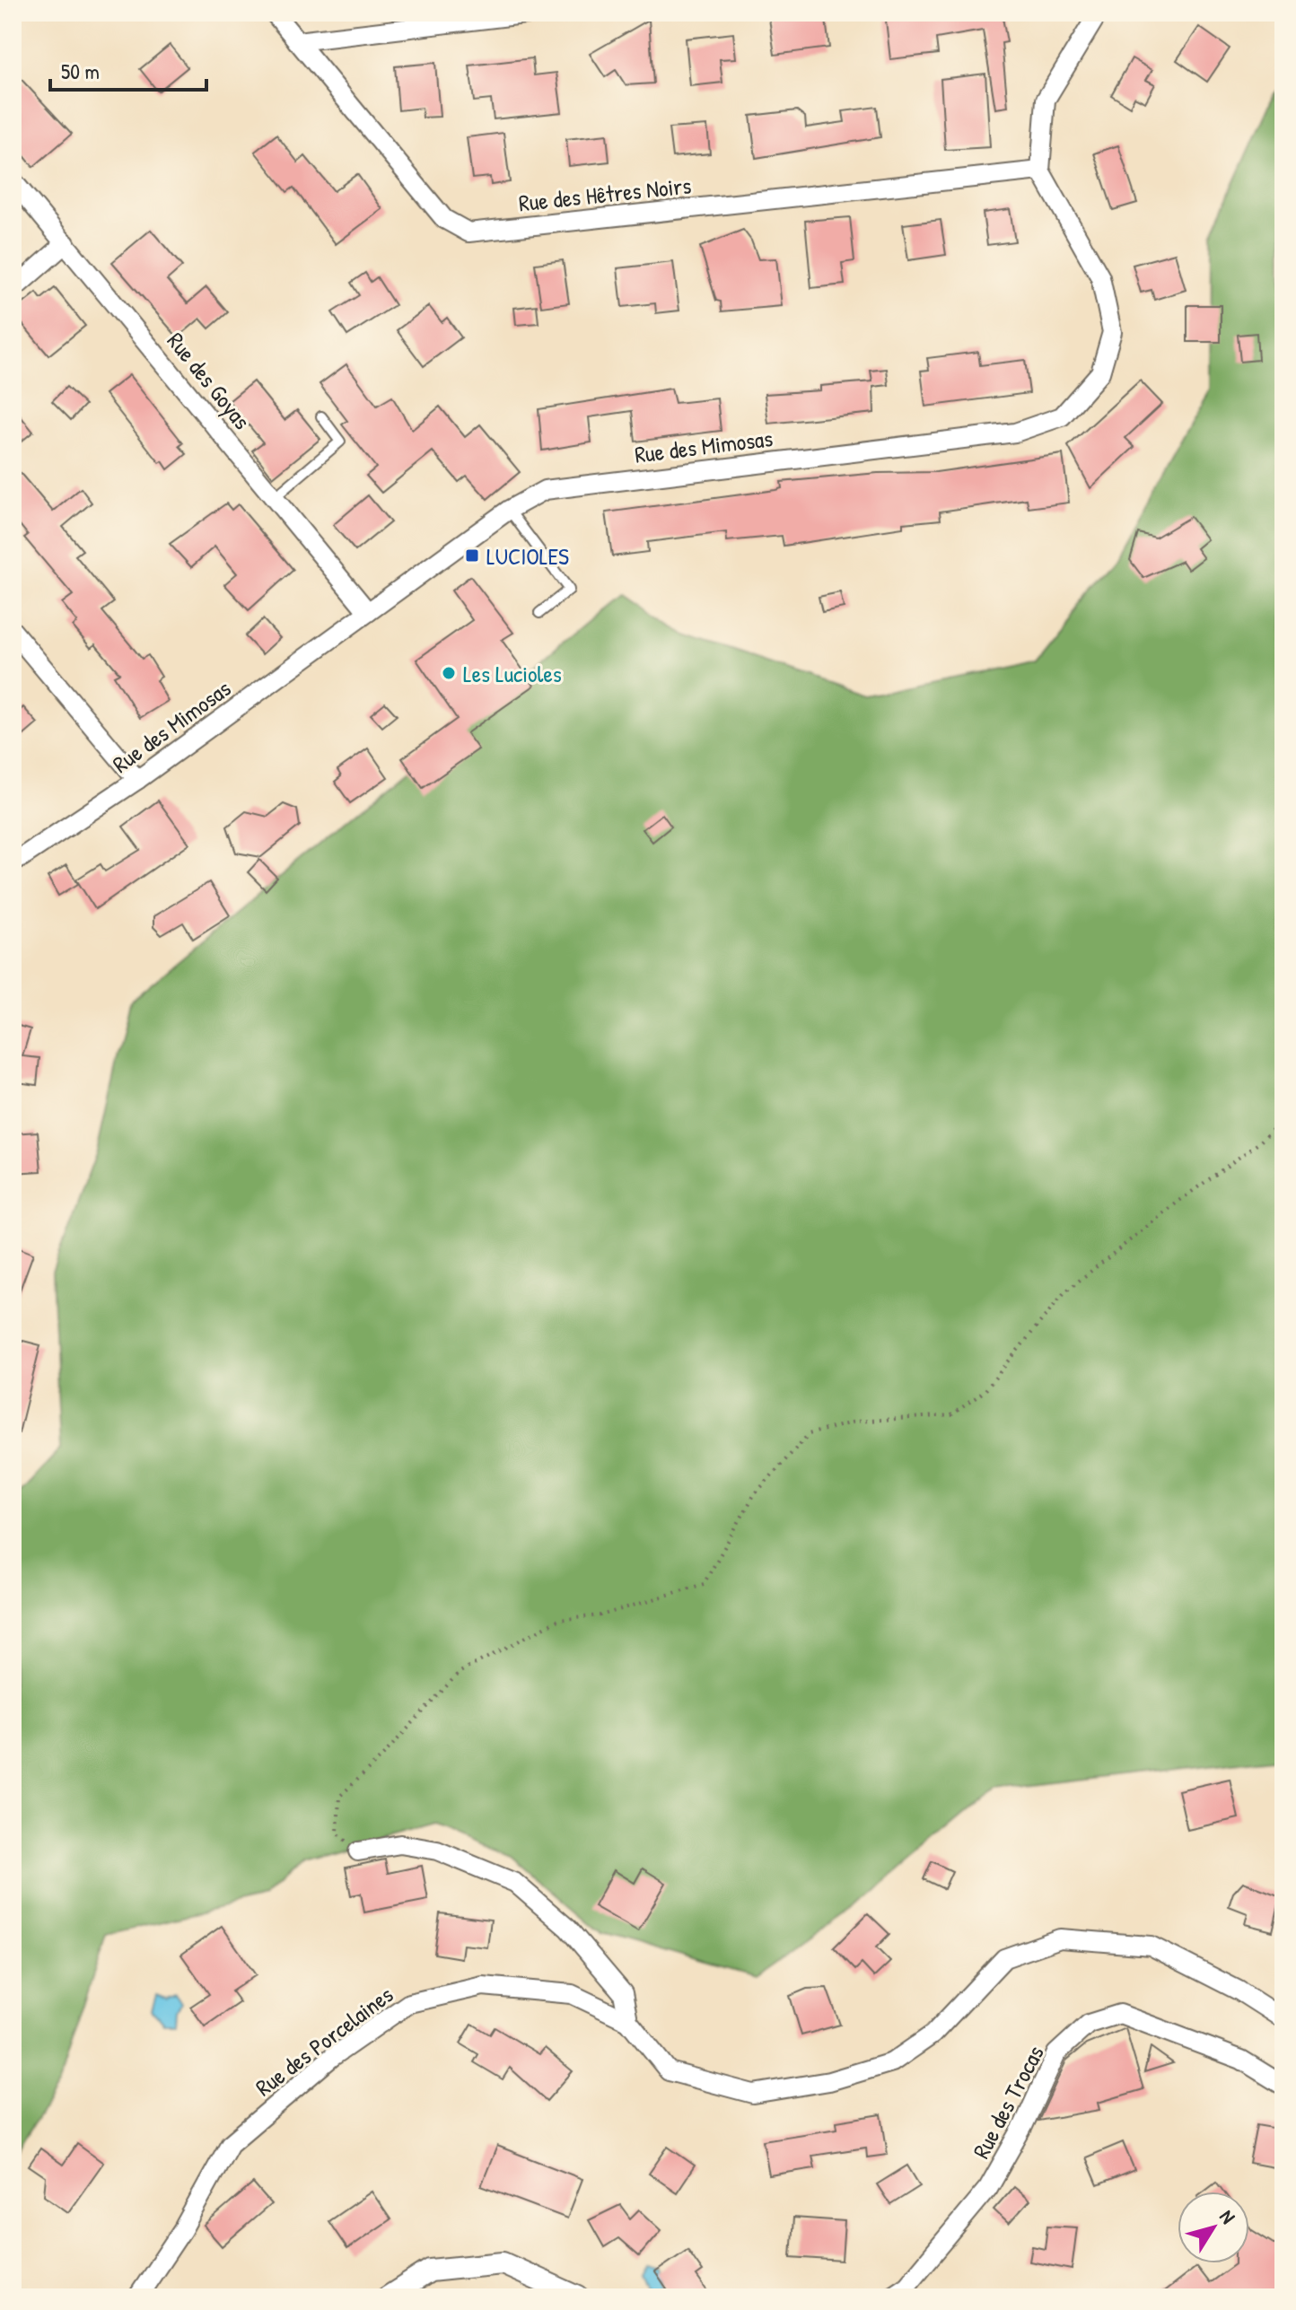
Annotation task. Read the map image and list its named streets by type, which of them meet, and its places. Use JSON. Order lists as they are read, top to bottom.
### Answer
{
  "streets": {
    "street": [
      "Rue des Hêtres Noirs",
      "Rue des Goyas",
      "Rue des Mimosas",
      "Rue des Porcelaines",
      "Rue des Trocas"
    ]
  },
  "crossings": [
    ["Rue des Hêtres Noirs", "Rue des Mimosas"],
    ["Rue des Goyas", "Rue des Mimosas"]
  ],
  "places": {
    "transit": ["LUCIOLES"],
    "other": ["Les Lucioles"]
  },
  "scale_bar": "50 m",
  "north": "top right"
}
